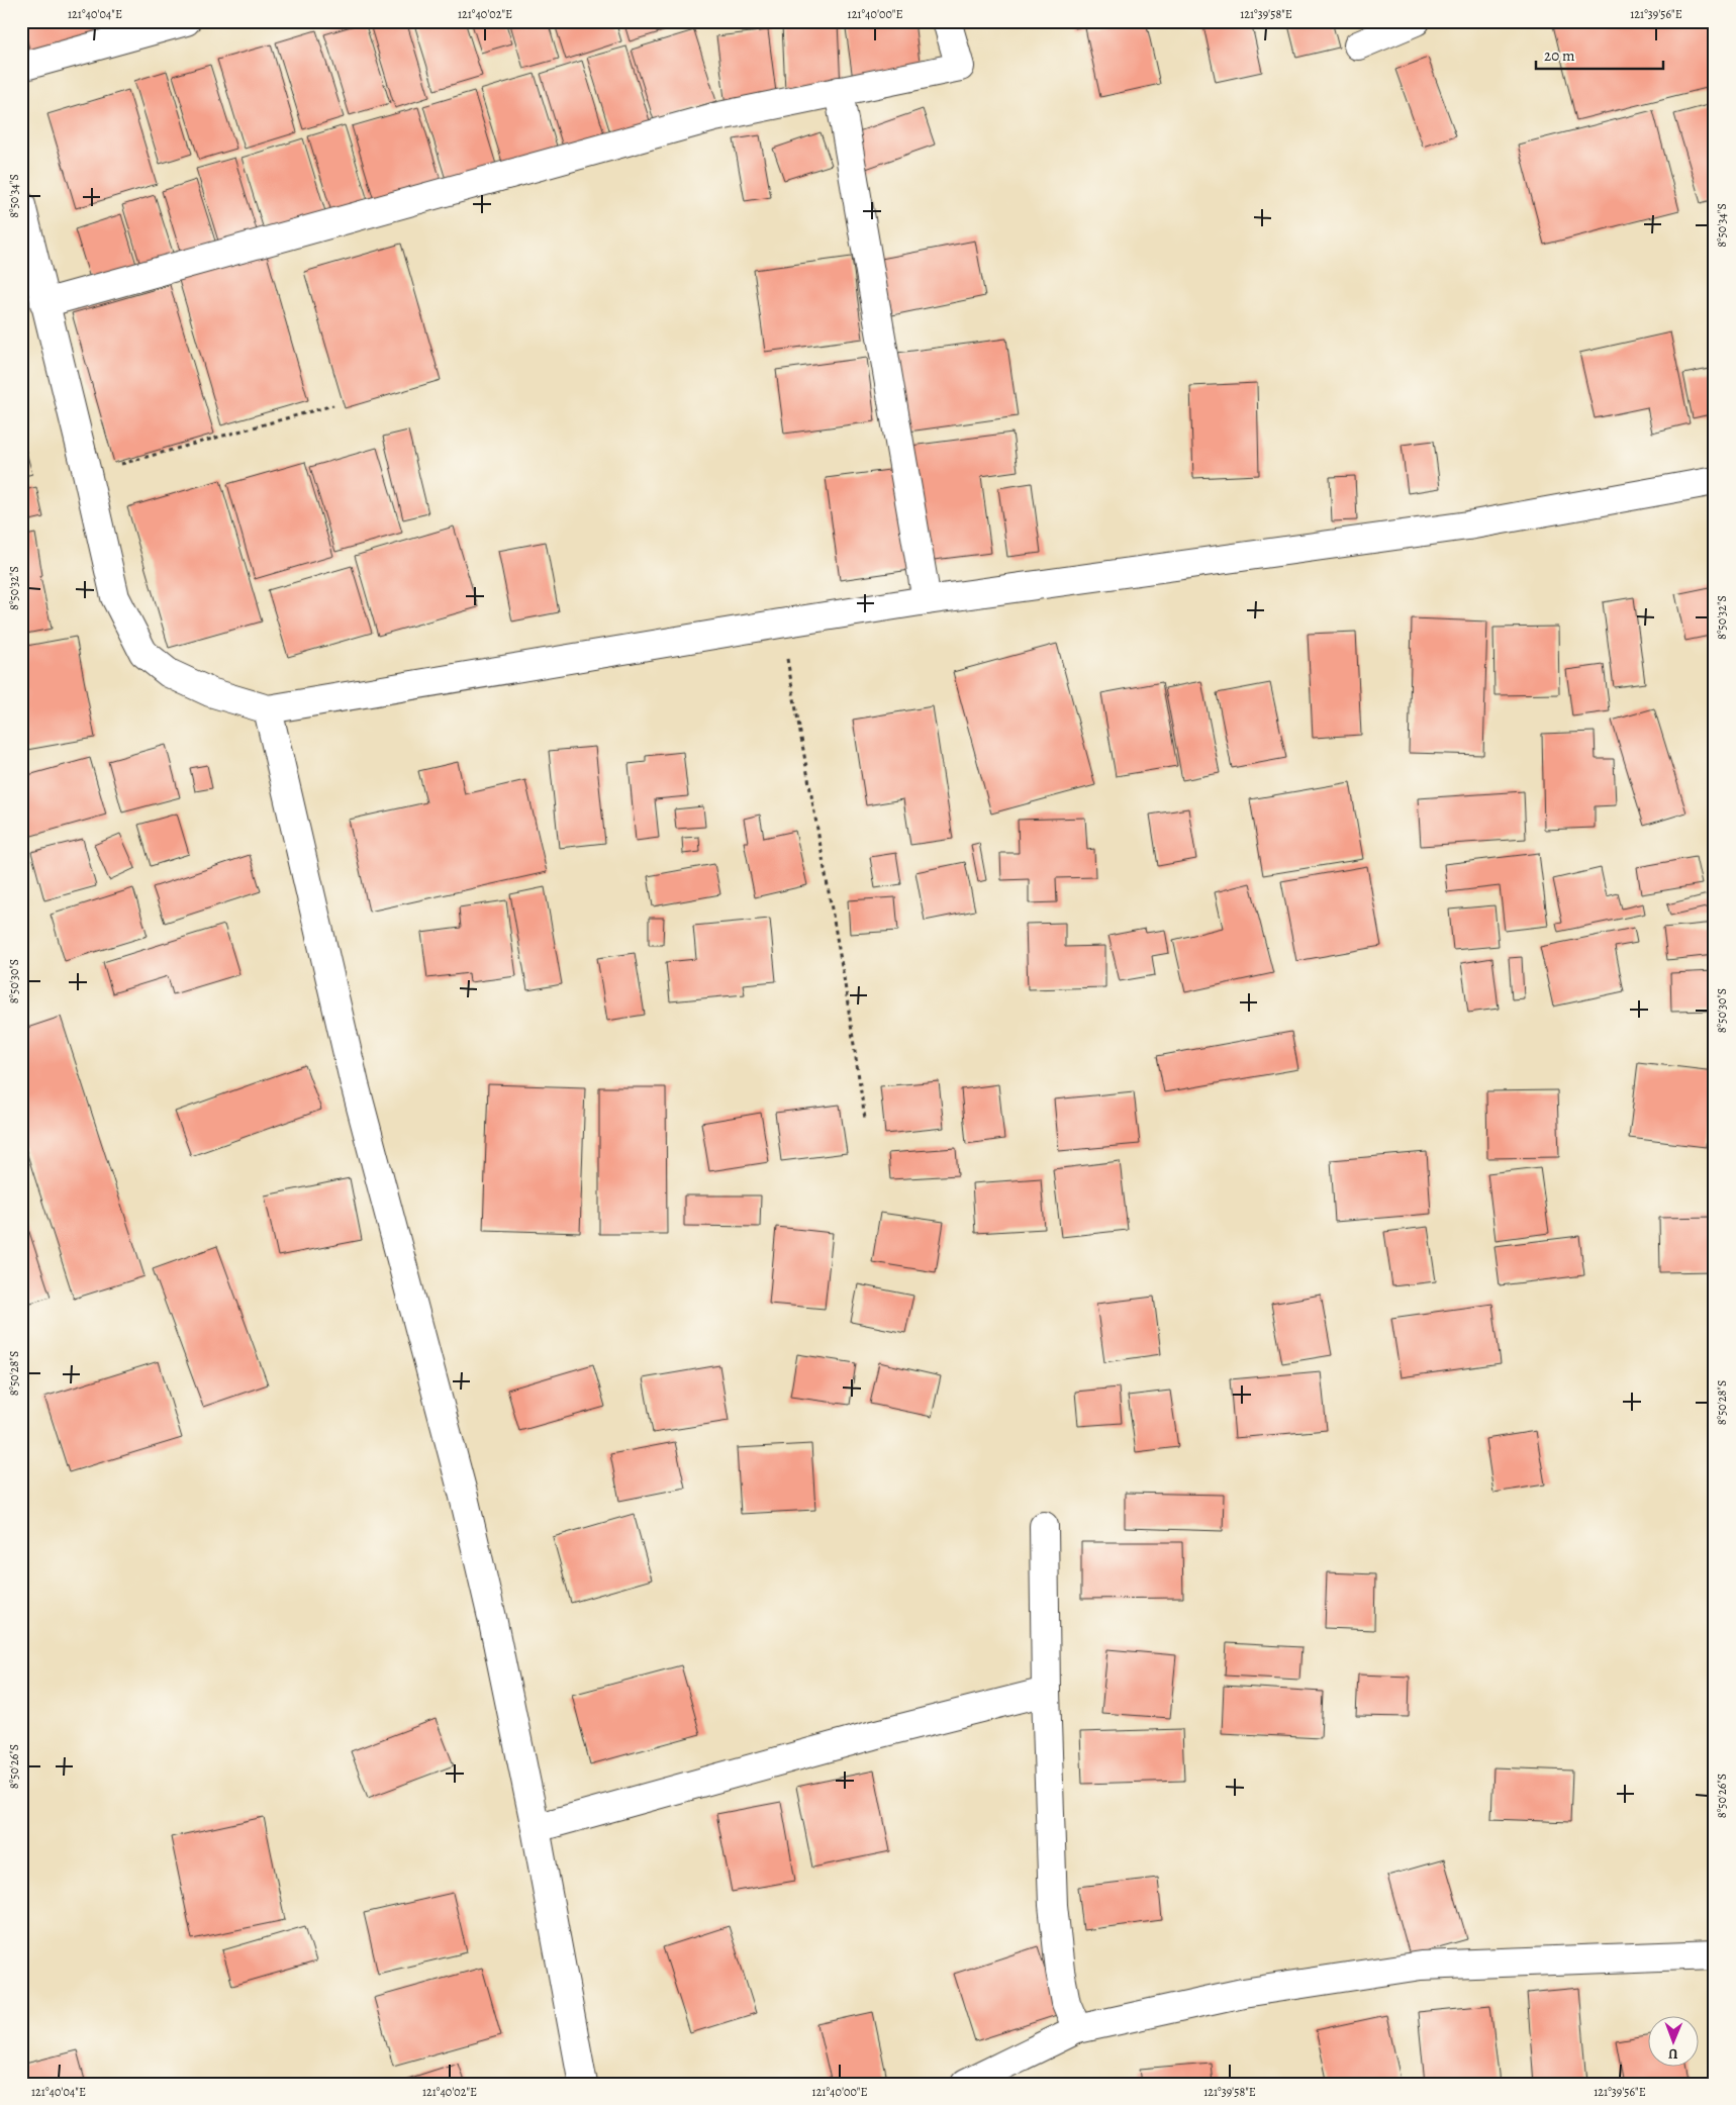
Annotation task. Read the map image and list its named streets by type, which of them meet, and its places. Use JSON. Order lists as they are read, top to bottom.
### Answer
{
  "scale_bar": "20 m",
  "north": "bottom",
  "coordinates": [
    "121°40'04\"E",
    "121°40'02\"E",
    "121°40'00\"E",
    "121°39'58\"E",
    "121°39'56\"E",
    "8°50'34\"S",
    "8°50'32\"S",
    "8°50'30\"S",
    "8°50'28\"S",
    "8°50'26\"S"
  ]
}
